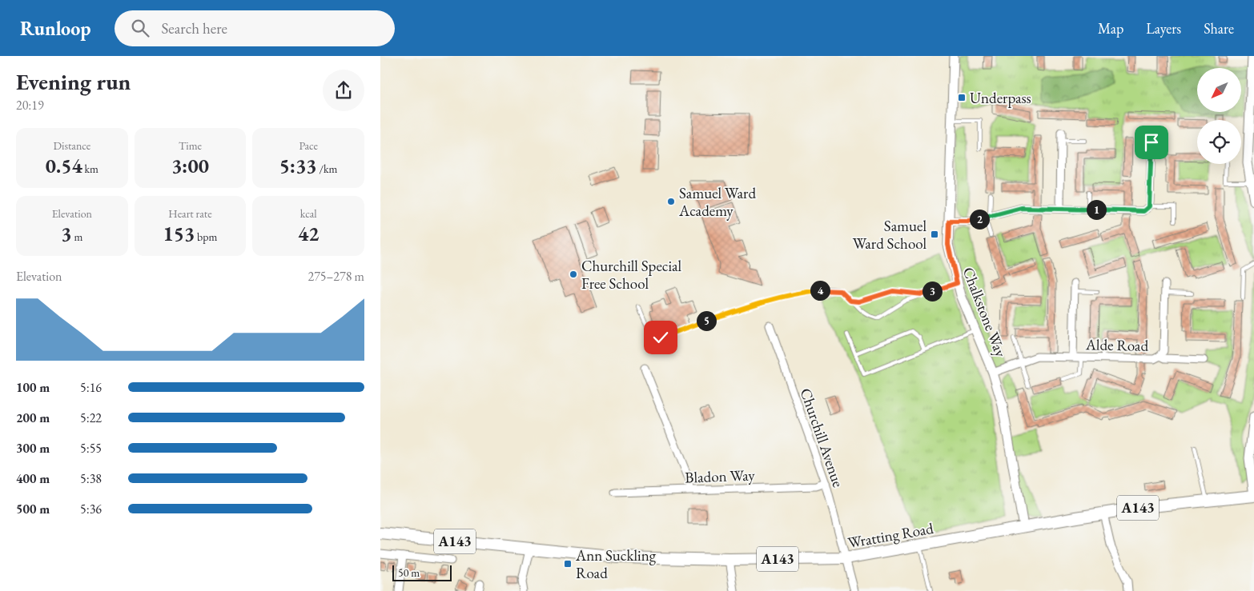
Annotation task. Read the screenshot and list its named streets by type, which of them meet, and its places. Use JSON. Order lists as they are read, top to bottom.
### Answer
{
  "streets": {
    "main road": ["A143", "Wratting Road"],
    "street": [
      "Chalkstone Way",
      "Alde Road",
      "Churchill Avenue",
      "Bladon Way"
    ]
  },
  "crossings": [
    ["Chalkstone Way", "Alde Road"],
    ["Chalkstone Way", "Wratting Road"],
    ["Churchill Avenue", "Bladon Way"],
    ["Churchill Avenue", "Wratting Road"],
    ["A143", "Wratting Road"]
  ],
  "places": {
    "transit": ["Underpass", "Samuel Ward School", "Ann Suckling Road"],
    "other": ["Samuel Ward Academy", "Churchill Special Free School"]
  },
  "scale_bar": "50 m",
  "north": "bottom left",
  "page": {
    "header": "Runloop",
    "search": "Search here",
    "nav": ["Map", "Layers", "Share"],
    "heading": ["Evening run", "20:19"],
    "stats": [
      ["Distance", "0.54 km"],
      ["Time", "3:00"],
      ["Pace", "5:33 /km"],
      ["Elevation", "3 m"],
      ["Heart rate", "153 bpm"],
      ["kcal", "42"]
    ],
    "pins": [
      "1",
      "2",
      "4",
      "3",
      "5"
    ],
    "chart": ["Elevation", "275–278 m"],
    "list": [
      {
        "name": "100 m",
        "note": "5:16"
      },
      {
        "name": "200 m",
        "note": "5:22"
      },
      {
        "name": "300 m",
        "note": "5:55"
      },
      {
        "name": "400 m",
        "note": "5:38"
      },
      {
        "name": "500 m",
        "note": "5:36"
      }
    ],
    "scale": "50 m"
  }
}
